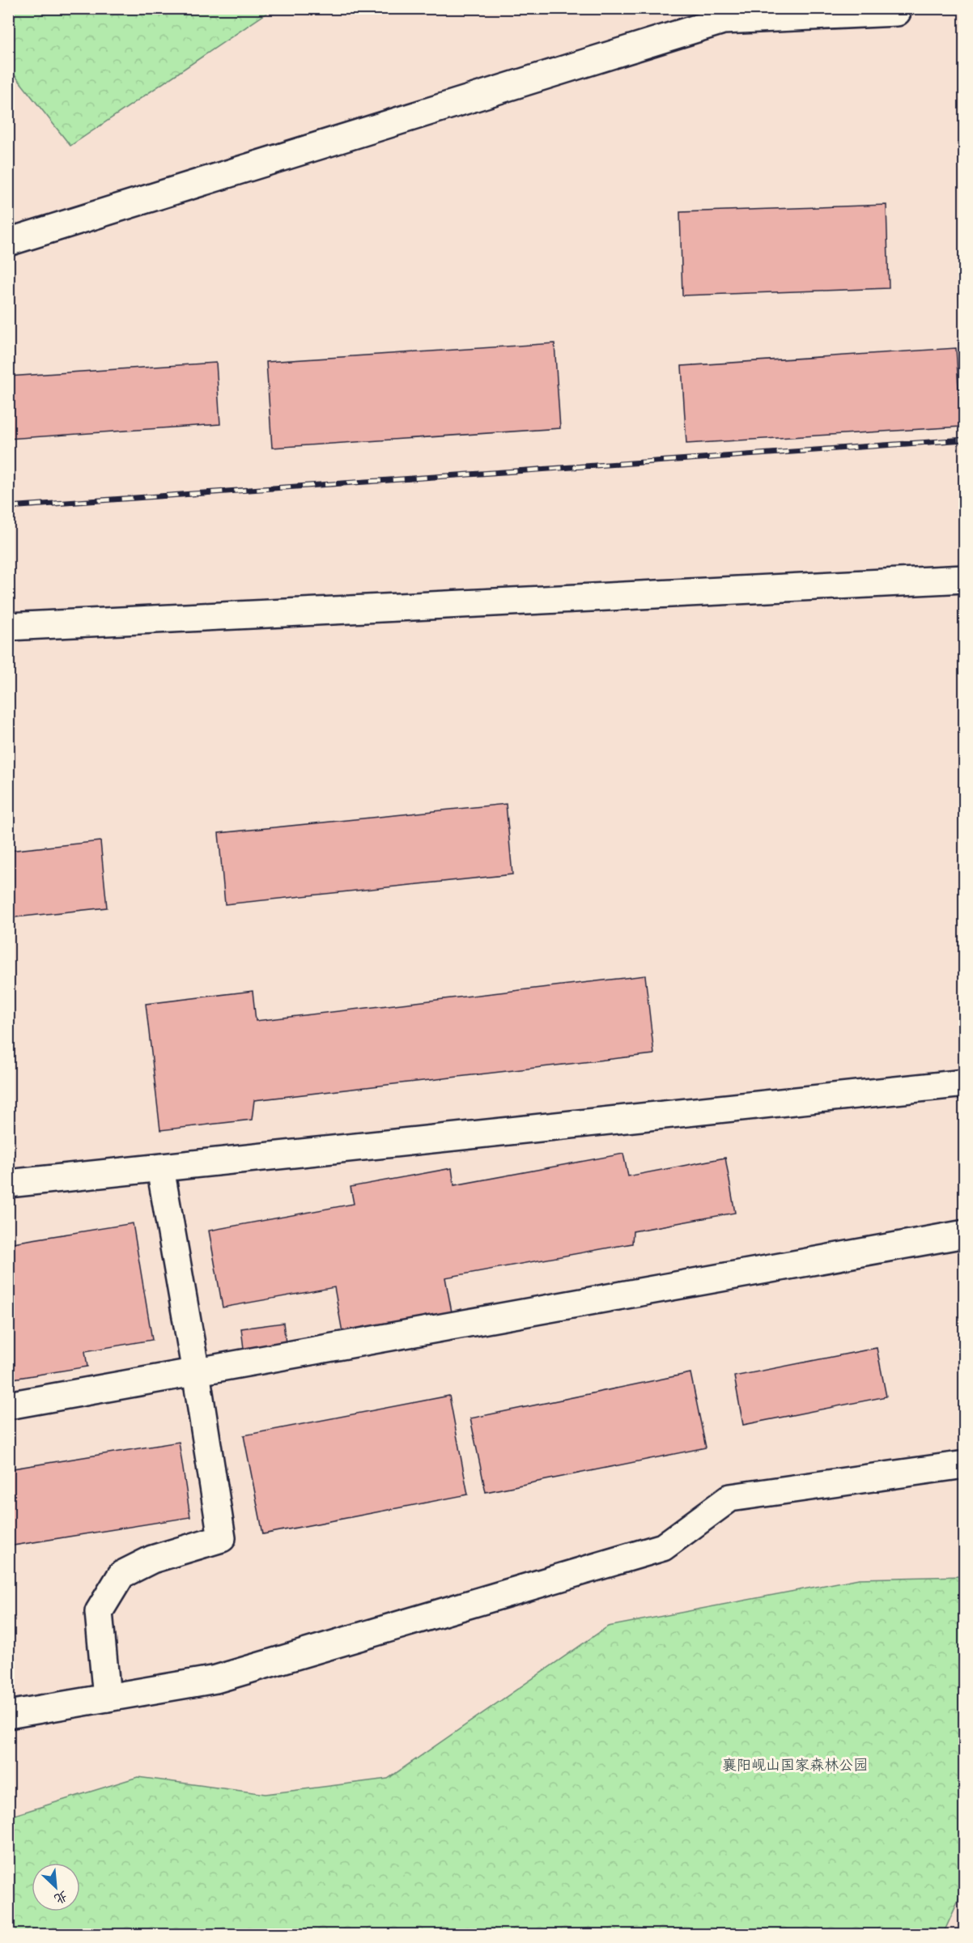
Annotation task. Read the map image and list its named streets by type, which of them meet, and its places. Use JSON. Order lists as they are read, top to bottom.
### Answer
{
  "parks": ["襄阳岘山国家森林公园"],
  "north": "bottom right"
}
